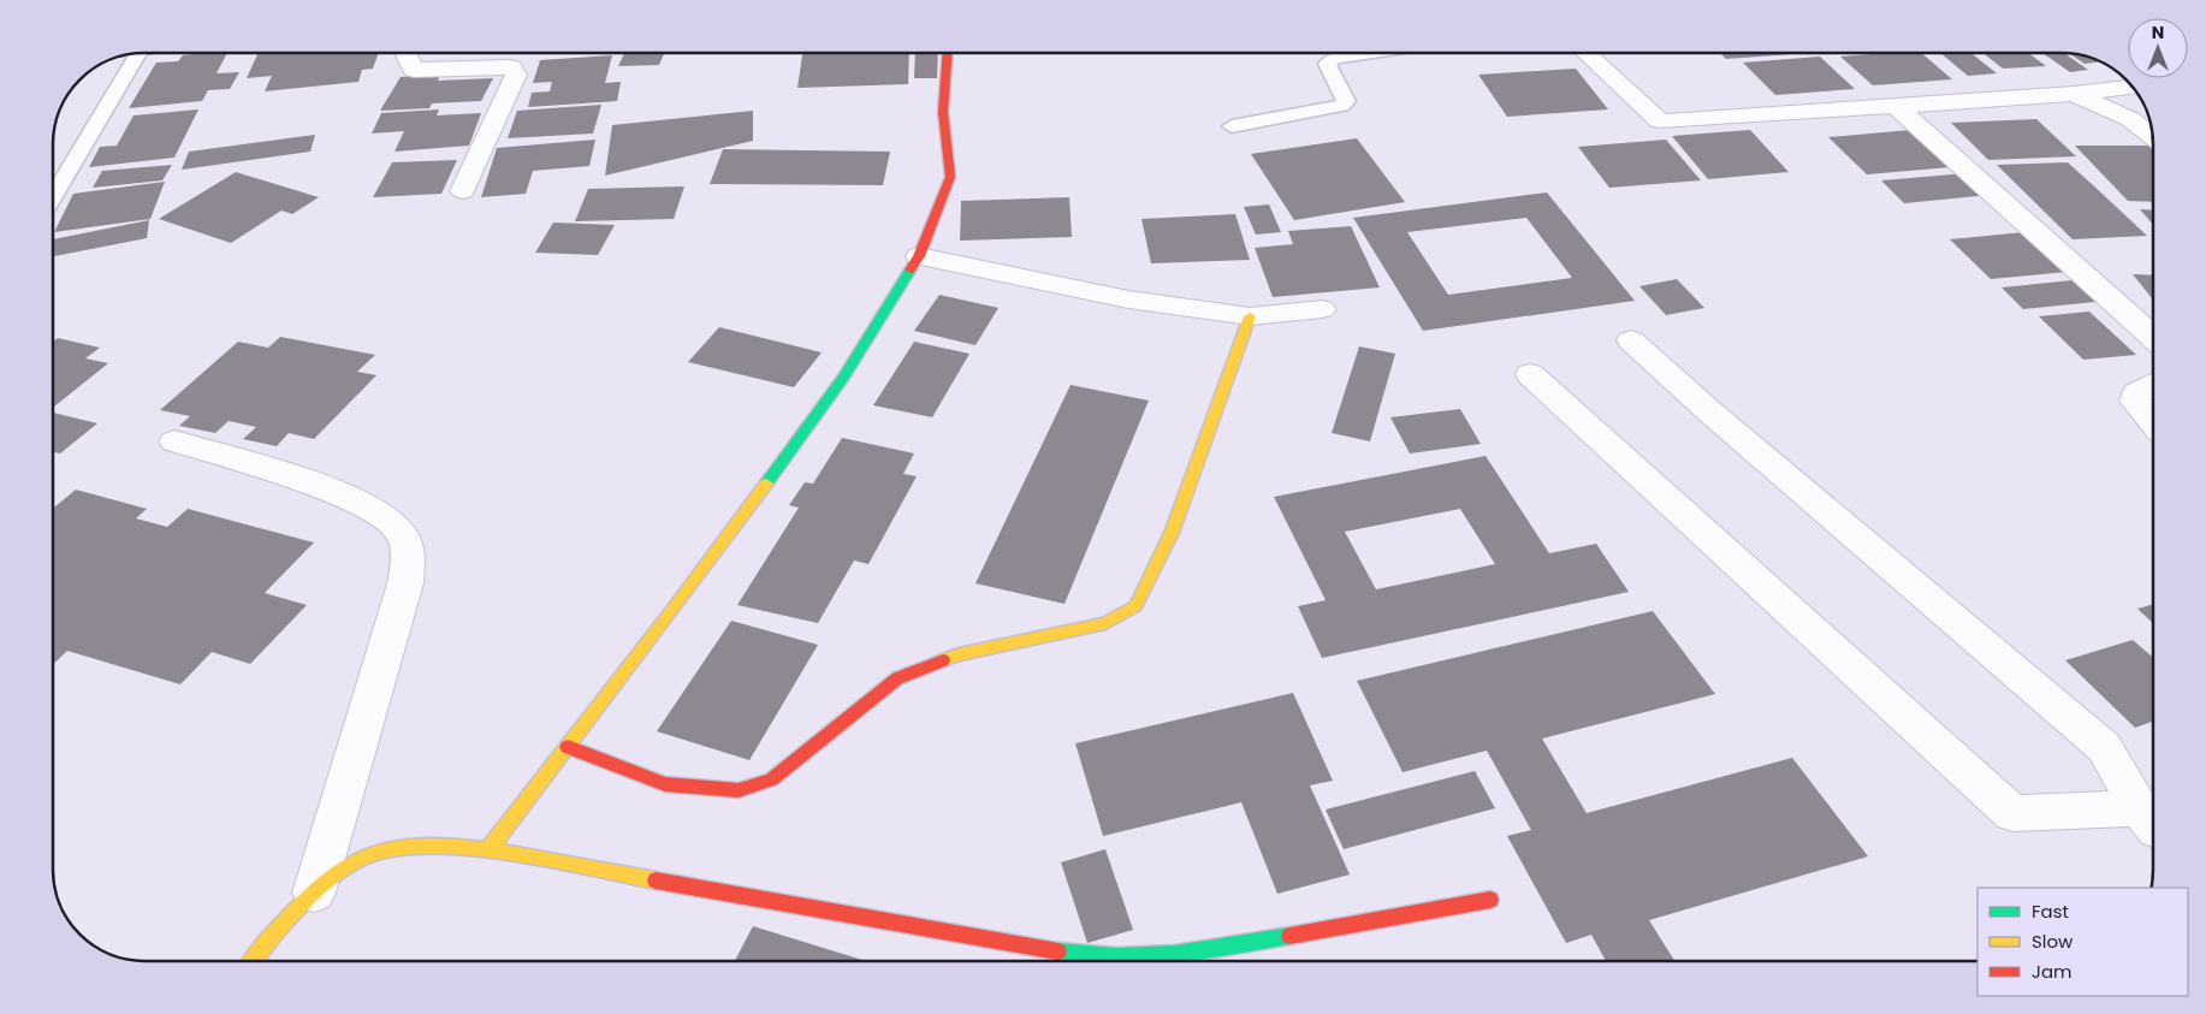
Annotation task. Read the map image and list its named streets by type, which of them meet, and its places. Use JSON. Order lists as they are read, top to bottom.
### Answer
{
  "legend": ["Fast", "Slow", "Jam"],
  "north": "top"
}
